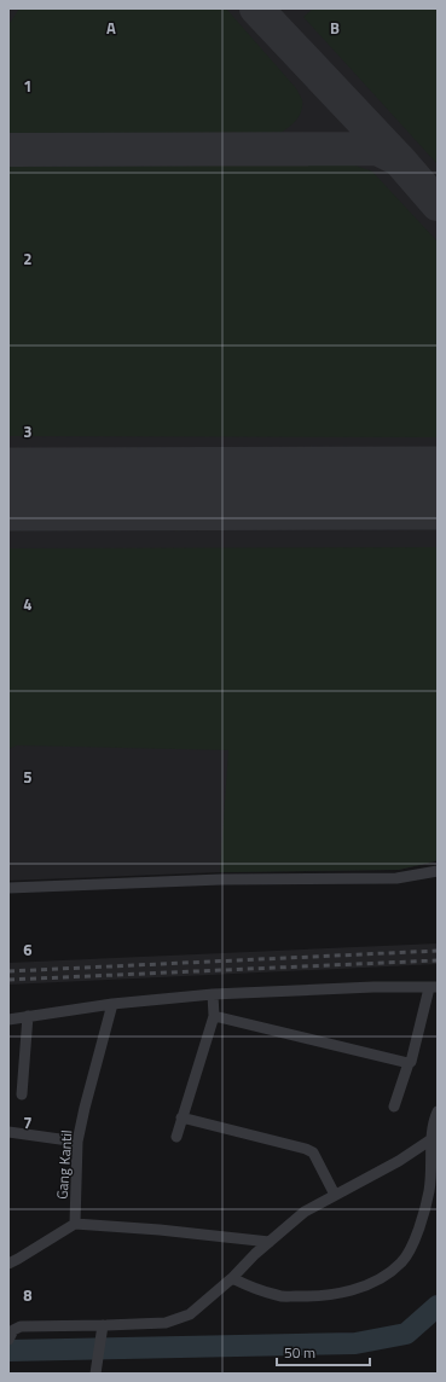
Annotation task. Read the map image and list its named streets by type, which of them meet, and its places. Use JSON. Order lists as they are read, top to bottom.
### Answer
{
  "streets": {
    "street": ["Gang Kantil"]
  },
  "scale_bar": "50 m",
  "grid": {
    "columns": ["A", "B"],
    "rows": [
      "1",
      "2",
      "3",
      "4",
      "5",
      "6",
      "7",
      "8"
    ]
  }
}
